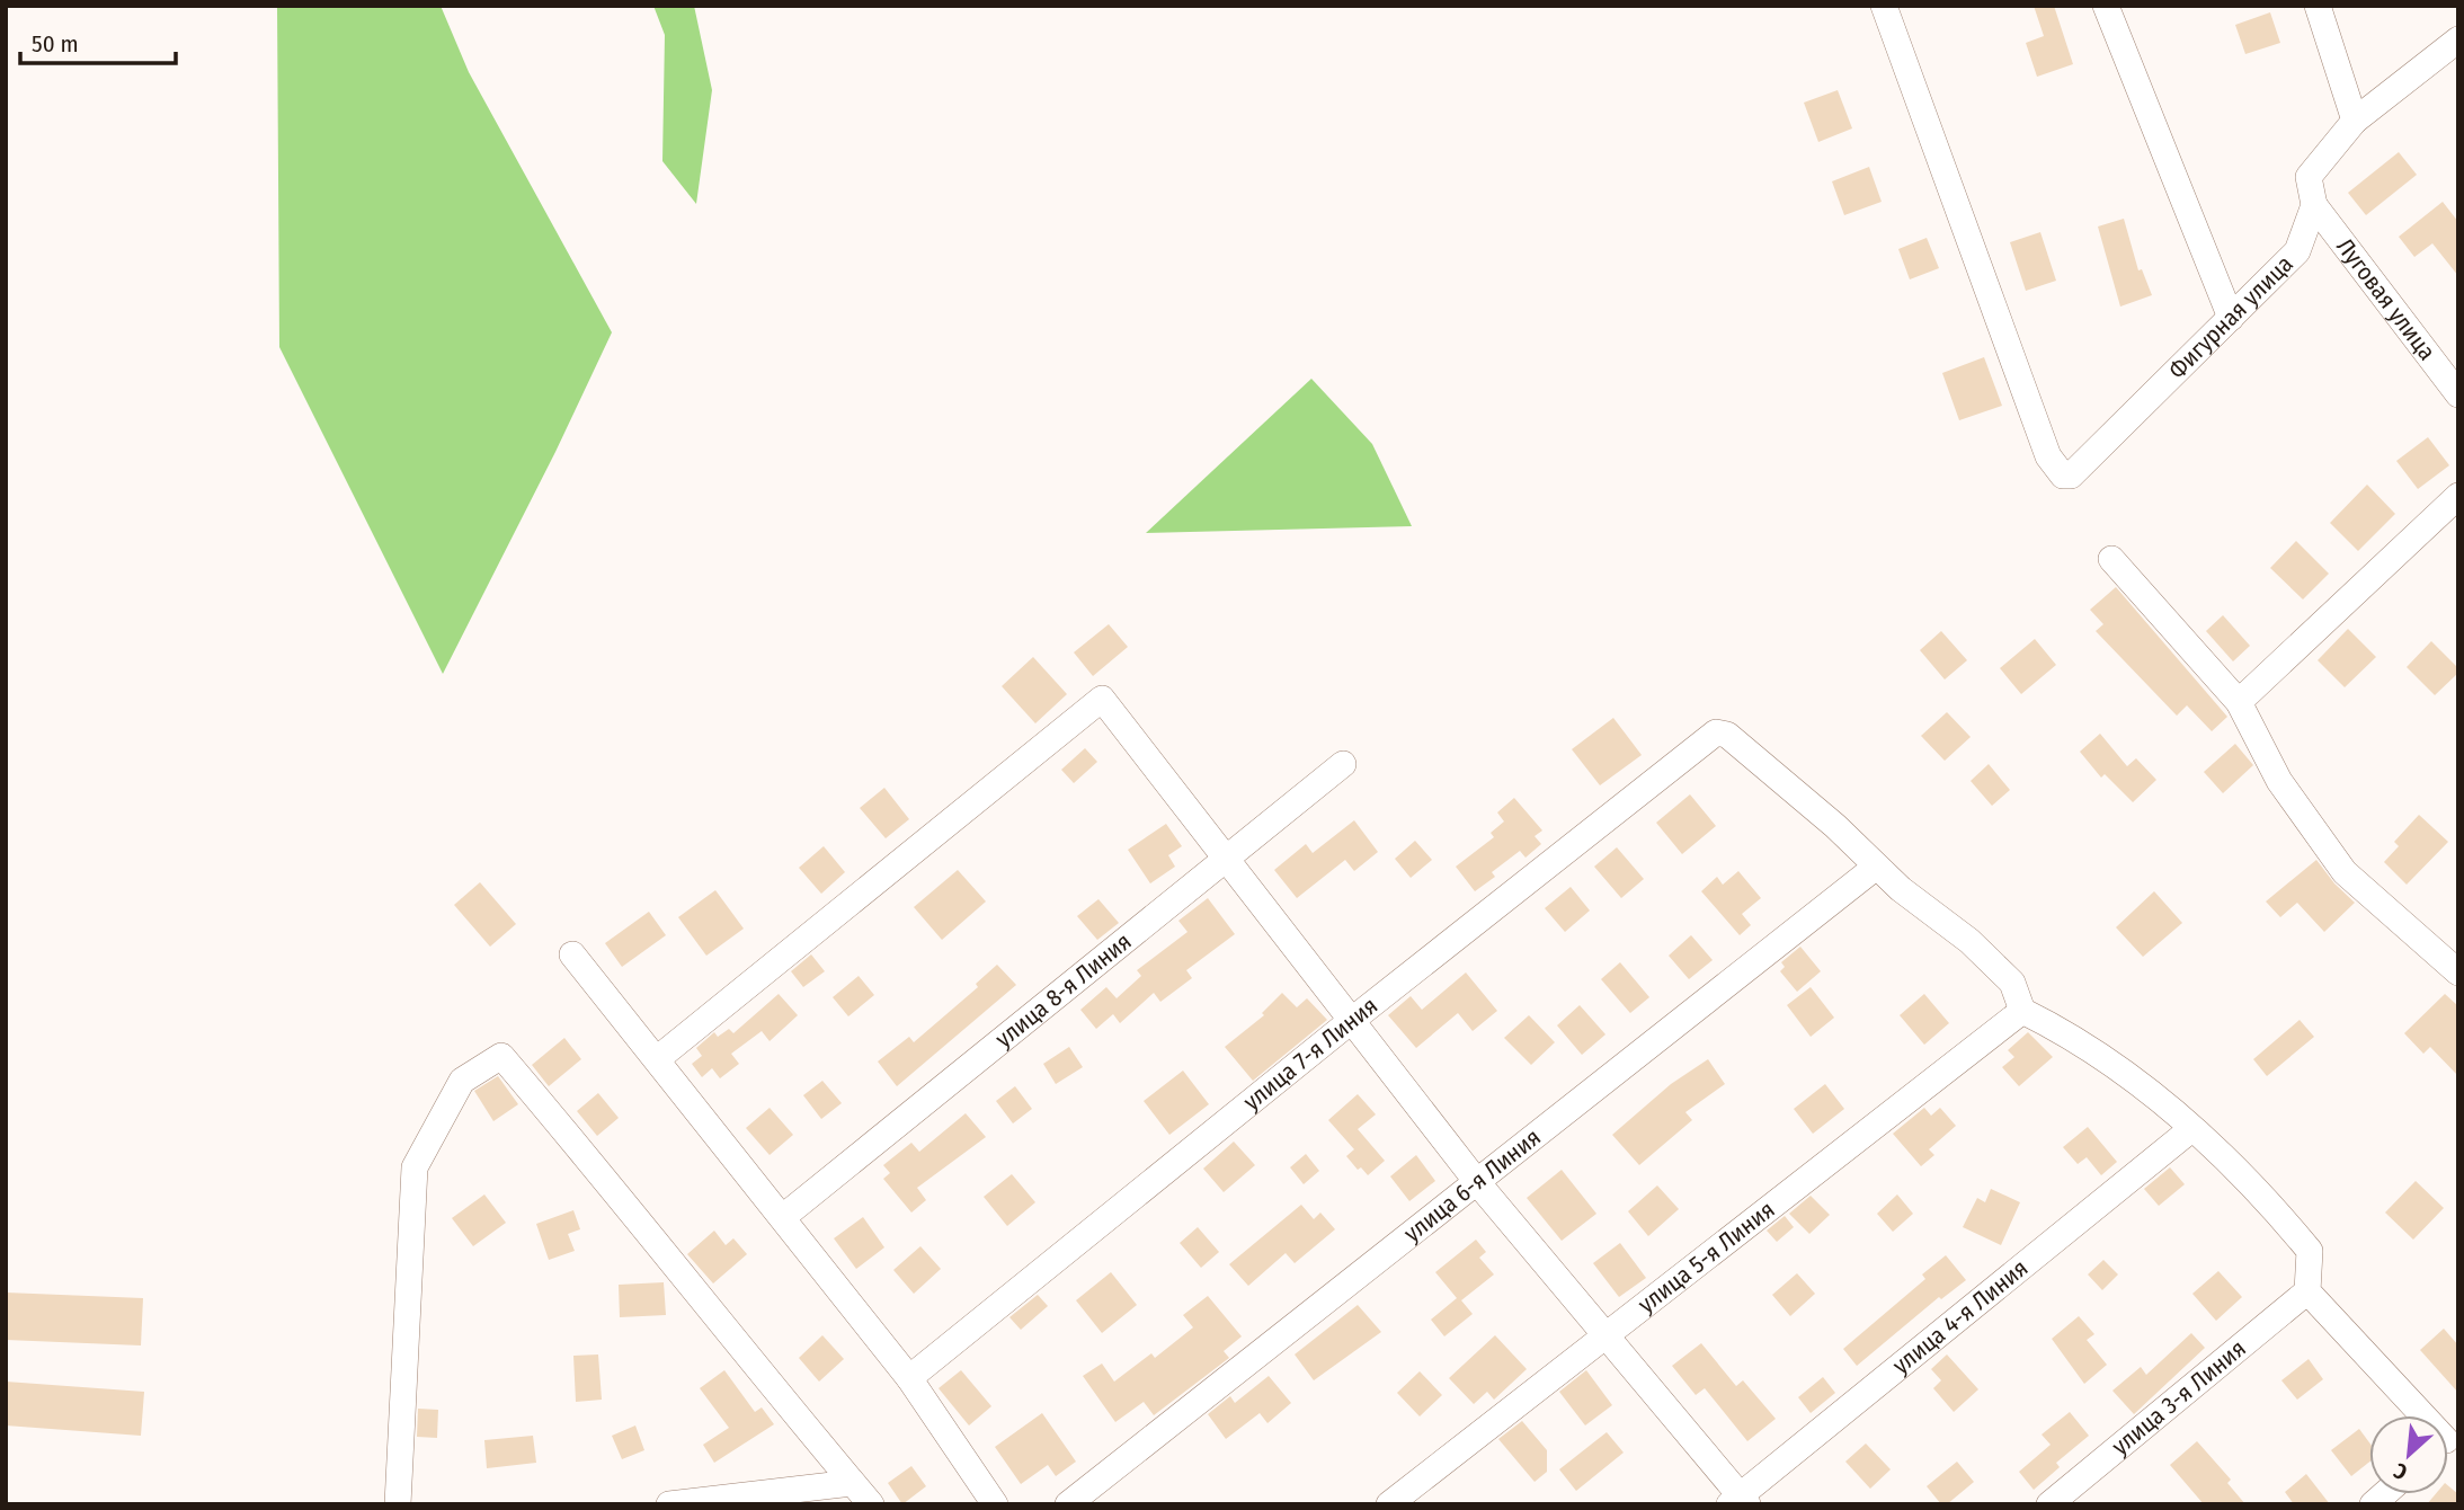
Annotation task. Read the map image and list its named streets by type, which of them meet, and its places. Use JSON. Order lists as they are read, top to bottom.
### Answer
{
  "streets": {
    "street": [
      "Луговая улица",
      "Фигурная улица",
      "улица 8-я Линия",
      "улица 7-я Линия",
      "улица 6-я Линия",
      "улица 5-я Линия",
      "улица 4-я Линия",
      "улица 3-я Линия"
    ]
  },
  "crossings": [
    ["Луговая улица", "Фигурная улица"],
    ["улица 7-я Линия", "улица 6-я Линия"]
  ],
  "scale_bar": "50 m",
  "north": "bottom left"
}
